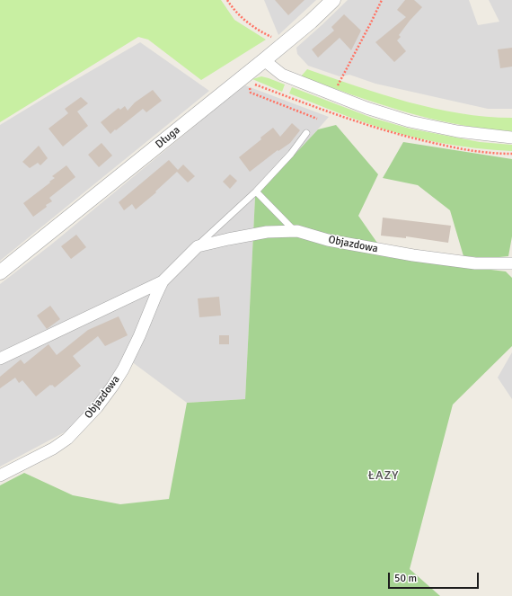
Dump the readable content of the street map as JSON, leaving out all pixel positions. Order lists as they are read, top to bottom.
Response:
{
  "streets": {
    "street": ["Długa", "Objazdowa"]
  },
  "districts": ["ŁAZY"],
  "scale_bar": "50 m"
}
